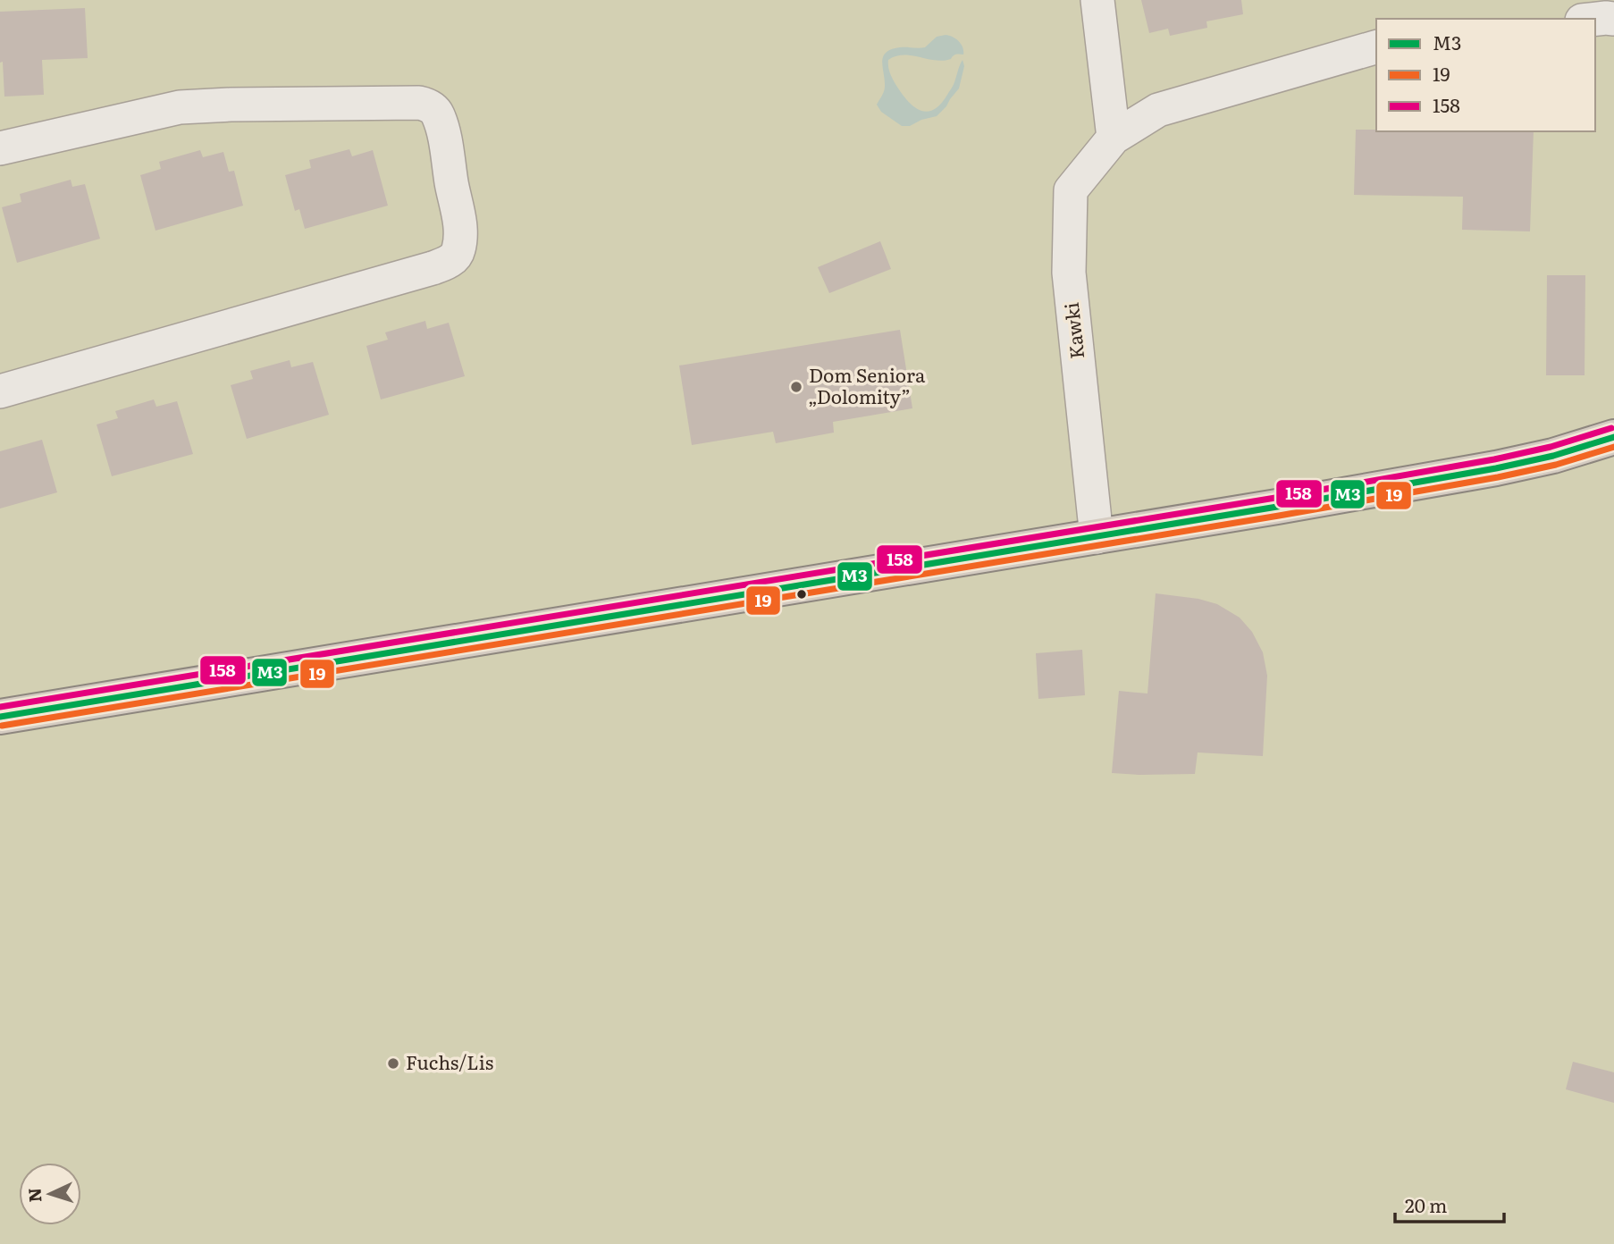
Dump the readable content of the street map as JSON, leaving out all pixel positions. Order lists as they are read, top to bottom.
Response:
{
  "streets": {
    "street": ["Kawki"]
  },
  "places": ["Dom Seniora „Dolomity”", "Fuchs/Lis"],
  "lines": ["transit line 158", "transit line M3", "transit line 19"],
  "legend": ["M3", "19", "158"],
  "scale_bar": "20 m",
  "north": "left"
}
